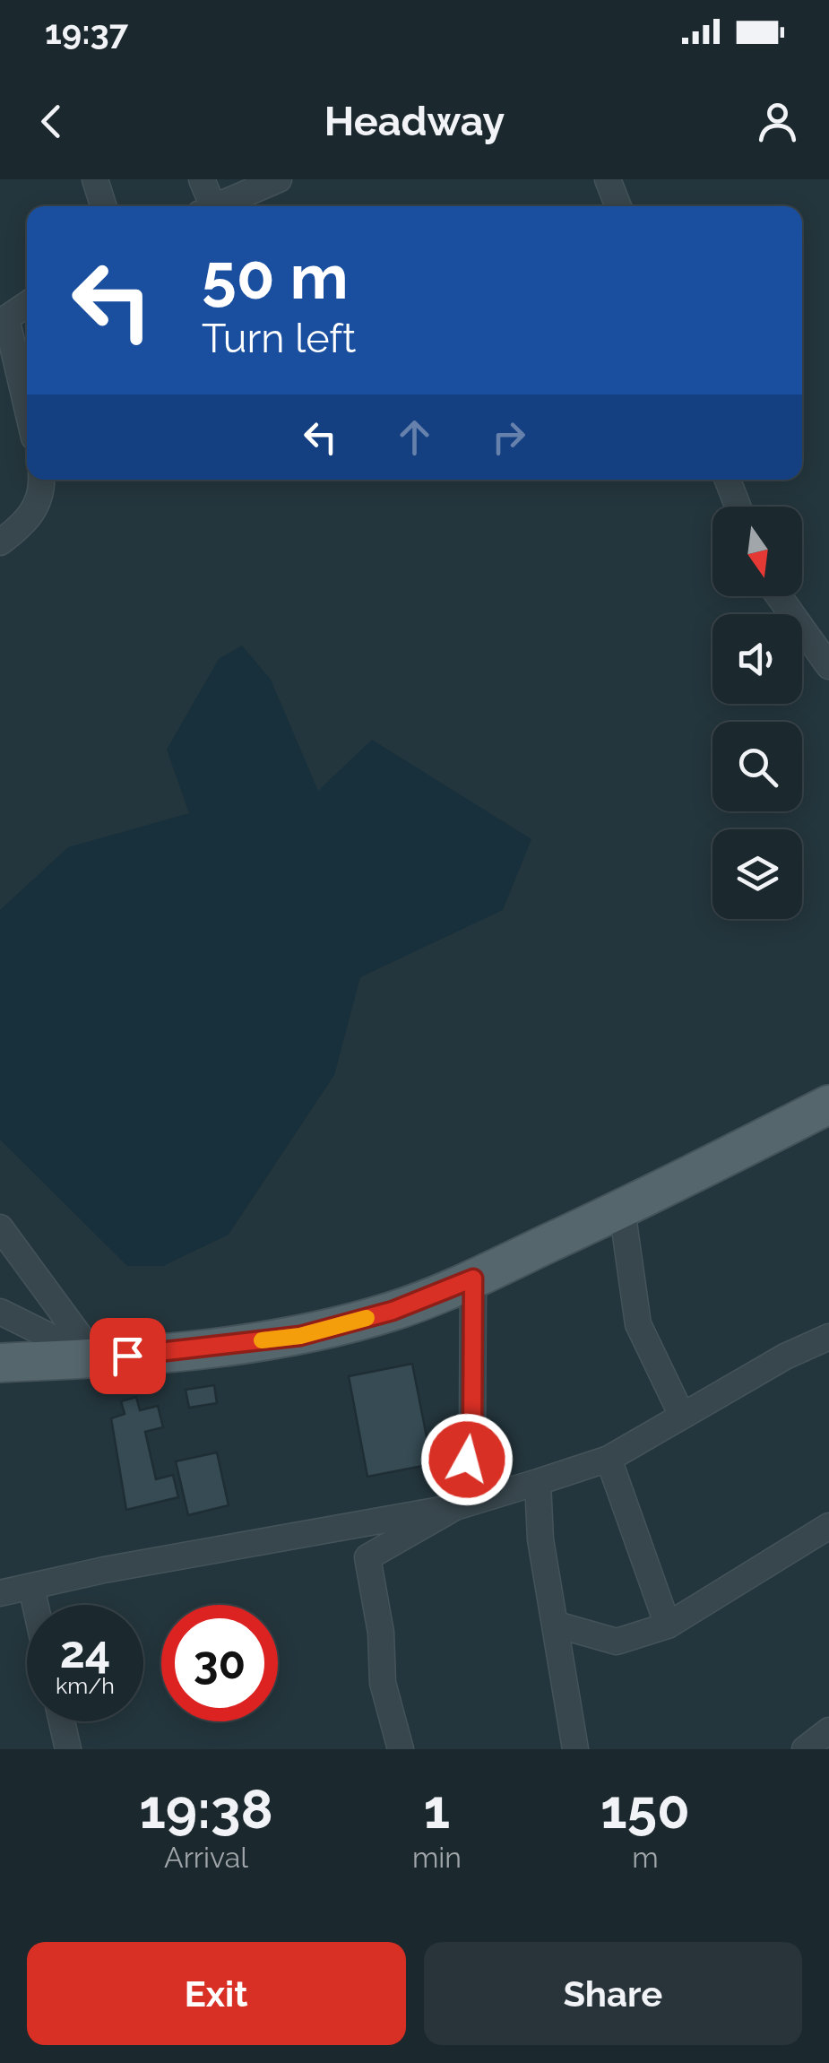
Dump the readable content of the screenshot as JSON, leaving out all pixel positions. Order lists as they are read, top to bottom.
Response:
{
  "north": "bottom",
  "page": {
    "status": "19:37",
    "header": "Headway",
    "turn": ["50 m", "Turn left"],
    "speed": "24 km/h",
    "limit": "30",
    "eta": [
      "19:38",
      "Arrival",
      "1",
      "min",
      "150",
      "m"
    ],
    "buttons": ["Exit", "Share"]
  }
}
